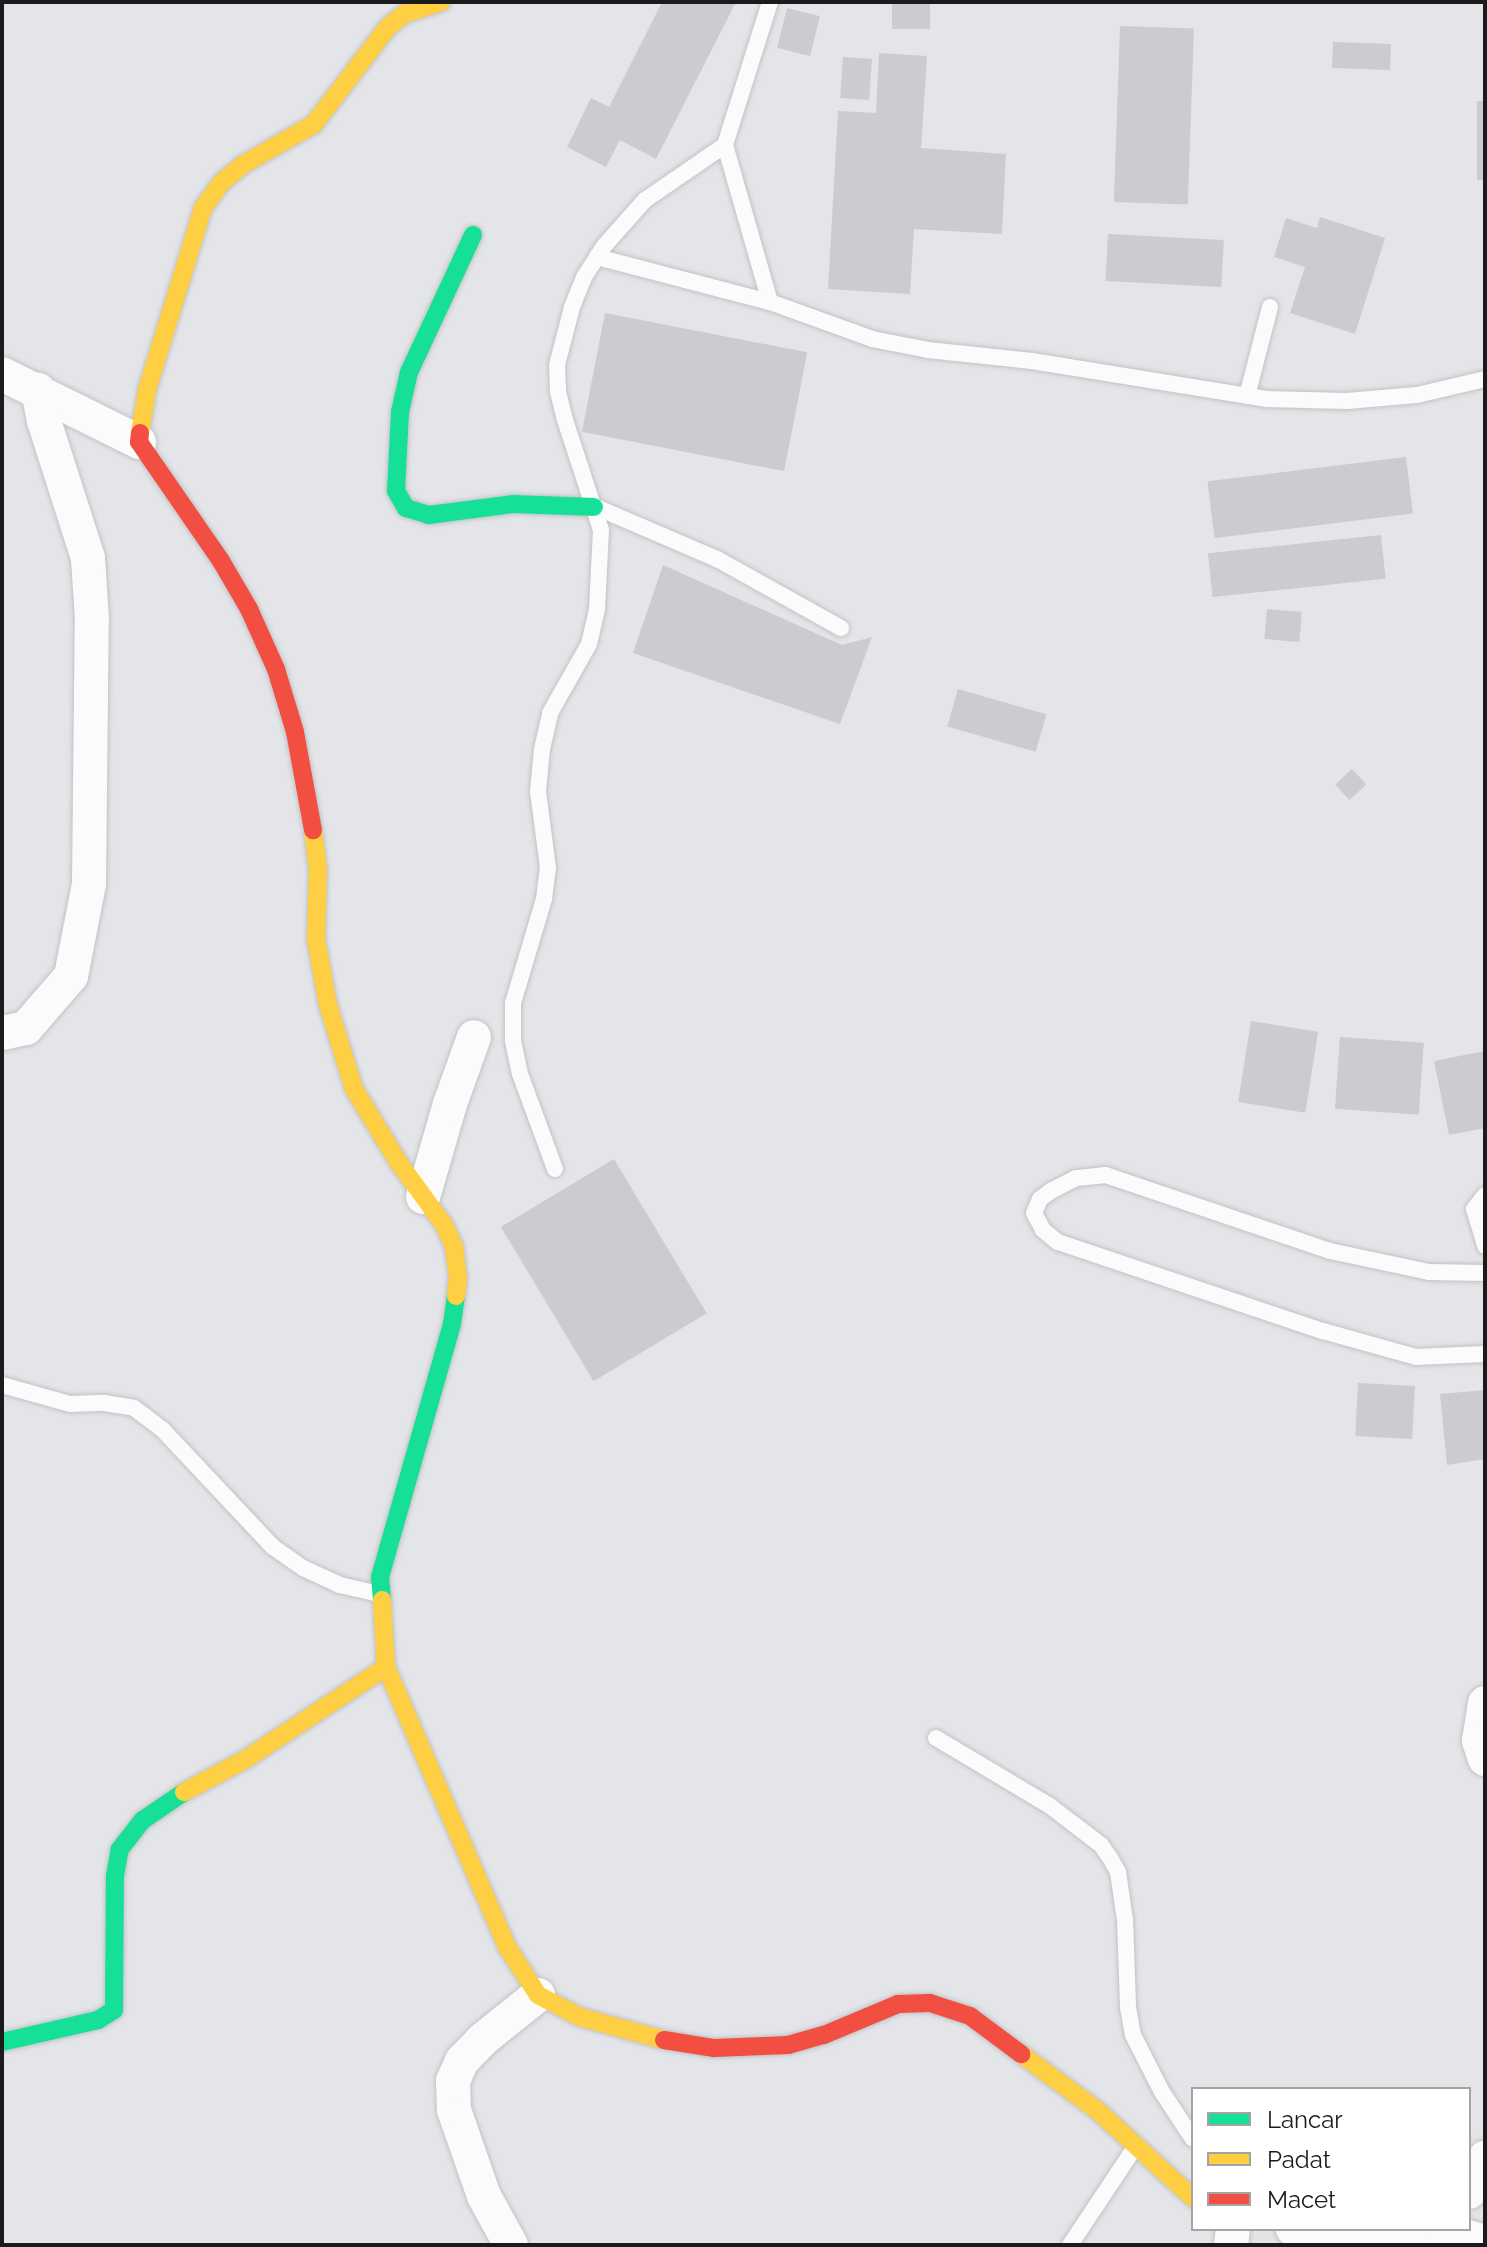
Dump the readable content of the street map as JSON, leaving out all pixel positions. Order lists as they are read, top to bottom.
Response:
{
  "legend": ["Lancar", "Padat", "Macet"]
}
